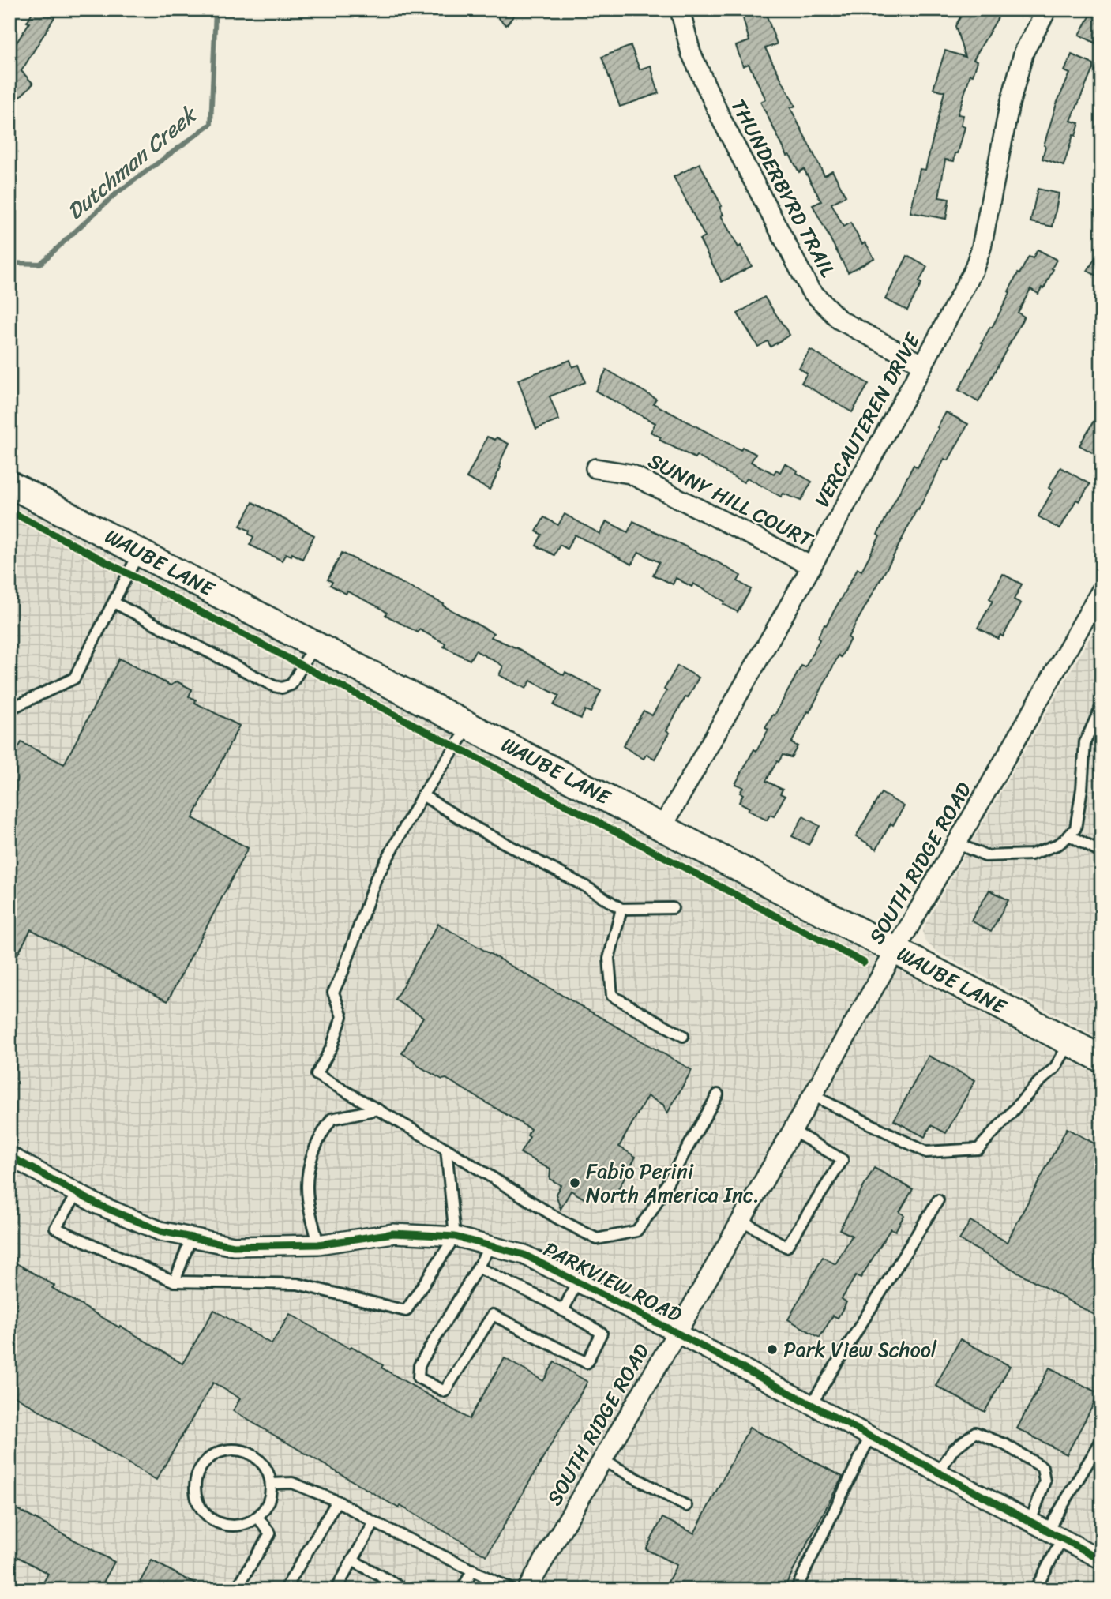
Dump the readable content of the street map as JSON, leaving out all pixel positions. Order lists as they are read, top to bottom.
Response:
{
  "streets": {
    "main road": ["WAUBE LANE"],
    "street": [
      "THUNDERBYRD TRAIL",
      "VERCAUTEREN DRIVE",
      "SUNNY HILL COURT",
      "SOUTH RIDGE ROAD",
      "PARKVIEW ROAD"
    ]
  },
  "crossings": [
    ["THUNDERBYRD TRAIL", "VERCAUTEREN DRIVE"],
    ["VERCAUTEREN DRIVE", "SUNNY HILL COURT"],
    ["VERCAUTEREN DRIVE", "WAUBE LANE"],
    ["WAUBE LANE", "SOUTH RIDGE ROAD"],
    ["SOUTH RIDGE ROAD", "PARKVIEW ROAD"]
  ],
  "water": ["Dutchman Creek"],
  "places": ["Fabio Perini North America Inc.", "Park View School"]
}
